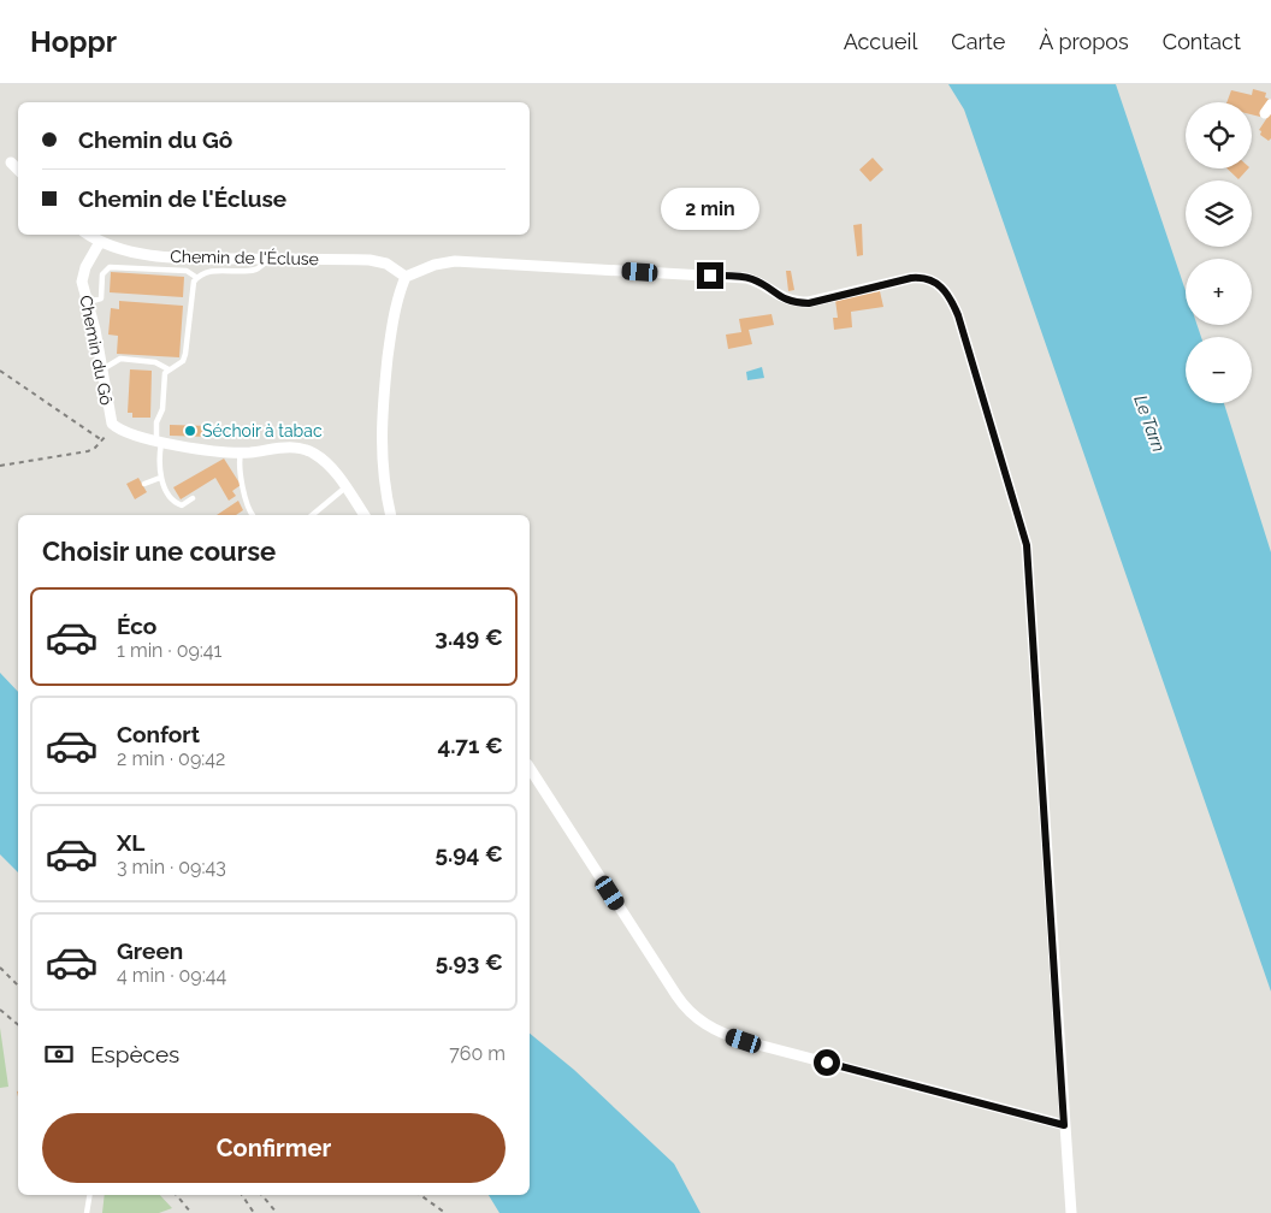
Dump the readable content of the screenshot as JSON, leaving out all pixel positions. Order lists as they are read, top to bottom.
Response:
{
  "streets": {
    "street": ["Chemin de l'Écluse", "Chemin du Gô"]
  },
  "crossings": [
    ["Chemin de l'Écluse", "Chemin du Gô"]
  ],
  "water": ["Le Tarn"],
  "places": ["Séchoir à tabac"],
  "page": {
    "header": "Hoppr",
    "nav": [
      "Accueil",
      "Carte",
      "À propos",
      "Contact"
    ],
    "map_buttons": ["+", "−"],
    "banner": ["Chemin du Gô", "Chemin de l'Écluse"],
    "bubble": "2 min",
    "heading": "Choisir une course",
    "list": [
      {
        "name": "Éco",
        "note": "1 min · 09:41",
        "value": "3.49 €"
      },
      {
        "name": "Confort",
        "note": "2 min · 09:42",
        "value": "4.71 €"
      },
      {
        "name": "XL",
        "note": "3 min · 09:43",
        "value": "5.94 €"
      },
      {
        "name": "Green",
        "note": "4 min · 09:44",
        "value": "5.93 €"
      }
    ],
    "pay": ["Espèces", "760 m"],
    "buttons": "Confirmer"
  }
}
